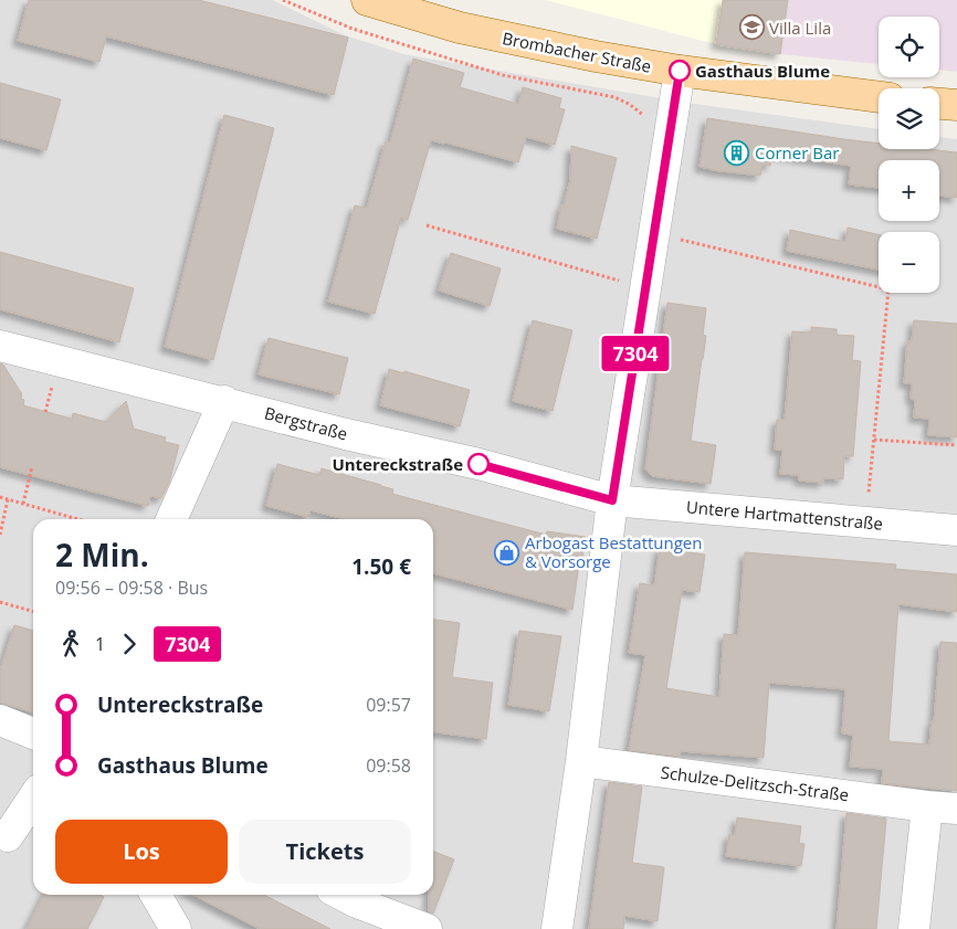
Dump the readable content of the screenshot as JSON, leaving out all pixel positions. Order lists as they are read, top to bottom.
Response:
{
  "streets": {
    "main road": ["Brombacher Straße"],
    "street": ["Bergstraße", "Untere Hartmattenstraße", "Schulze-Delitzsch-Straße"]
  },
  "crossings": [
    ["Bergstraße", "Untere Hartmattenstraße"]
  ],
  "places": {
    "school or university": ["Villa Lila"],
    "other": ["Gasthaus Blume", "Untereckstraße"],
    "building": ["Corner Bar"],
    "shop": ["Arbogast Bestattungen & Vorsorge"]
  },
  "lines": ["bus line 7304"],
  "page": {
    "on_map": "7304",
    "map_buttons": ["+", "−"],
    "heading": ["2 Min.", "09:56 – 09:58 · Bus", "1.50 €"],
    "legs": ["1", "7304"],
    "list": [
      {
        "name": "Untereckstraße",
        "value": "09:57"
      },
      {
        "name": "Gasthaus Blume",
        "value": "09:58"
      }
    ],
    "buttons": ["Los", "Tickets"]
  }
}
